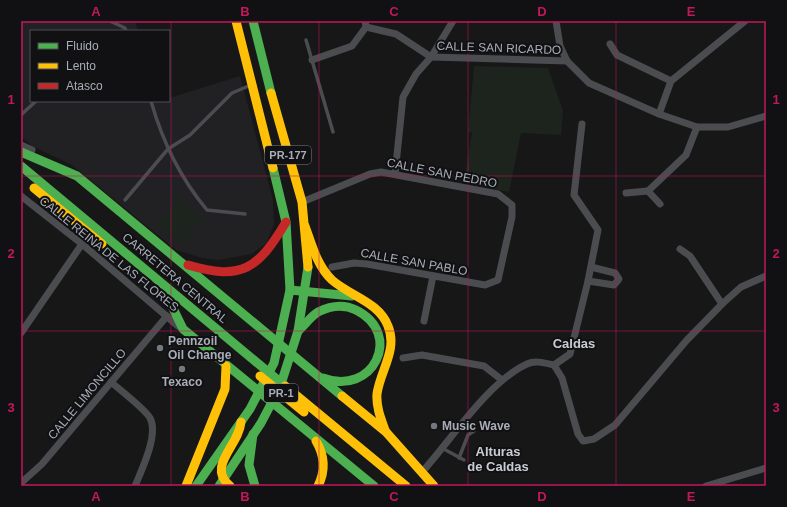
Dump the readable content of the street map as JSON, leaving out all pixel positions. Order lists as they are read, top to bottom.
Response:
{
  "streets": {
    "main road": ["PR-177", "CARRETERA CENTRAL", "PR-1"],
    "street": [
      "CALLE SAN RICARDO",
      "CALLE SAN PEDRO",
      "CALLE REINA DE LAS FLORES",
      "CALLE SAN PABLO",
      "CALLE LIMONCILLO"
    ]
  },
  "crossings": [
    ["PR-177", "CALLE SAN PEDRO"],
    ["CALLE SAN PEDRO", "CALLE SAN PABLO"],
    ["CALLE REINA DE LAS FLORES", "CALLE LIMONCILLO"]
  ],
  "districts": ["Caldas", "Alturas de Caldas"],
  "places": ["Pennzoil Oil Change", "Texaco", "Music Wave"],
  "legend": ["Fluido", "Lento", "Atasco"],
  "grid": {
    "columns": [
      "A",
      "B",
      "C",
      "D",
      "E"
    ],
    "rows": ["1", "2", "3"]
  }
}
